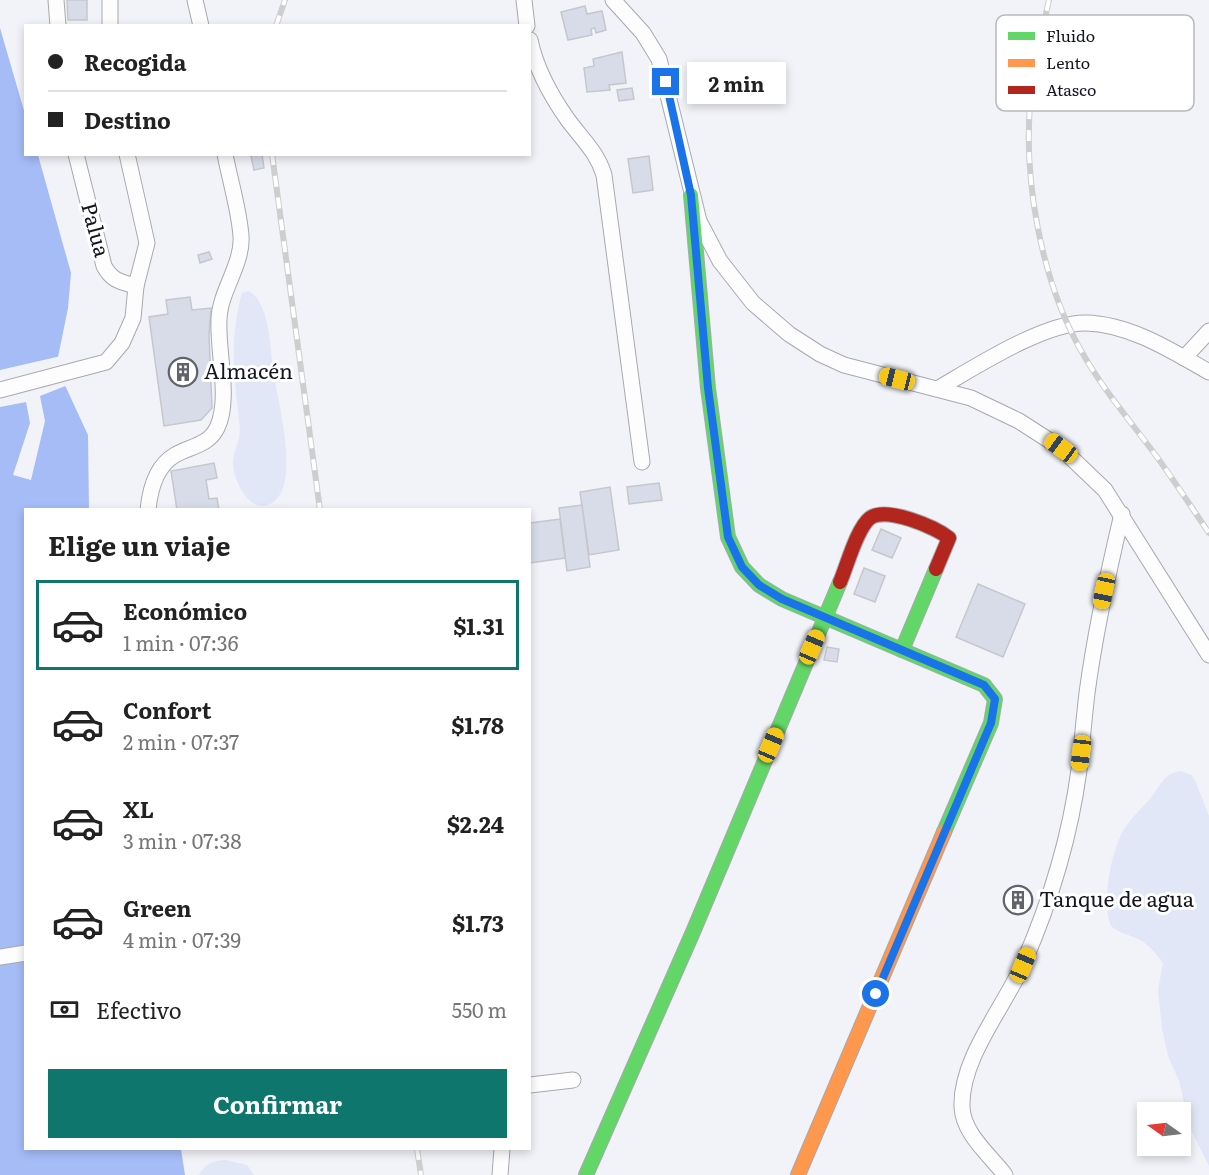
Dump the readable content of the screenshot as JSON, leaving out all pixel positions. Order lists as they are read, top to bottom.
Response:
{
  "streets": {
    "street": ["Palua"]
  },
  "places": {
    "building": ["Almacén", "Tanque de agua"]
  },
  "legend": ["Fluido", "Lento", "Atasco"],
  "north": "left",
  "page": {
    "banner": ["Recogida", "Destino"],
    "bubble": "2 min",
    "heading": "Elige un viaje",
    "list": [
      {
        "name": "Económico",
        "note": "1 min · 07:36",
        "value": "$1.31"
      },
      {
        "name": "Confort",
        "note": "2 min · 07:37",
        "value": "$1.78"
      },
      {
        "name": "XL",
        "note": "3 min · 07:38",
        "value": "$2.24"
      },
      {
        "name": "Green",
        "note": "4 min · 07:39",
        "value": "$1.73"
      }
    ],
    "pay": ["Efectivo", "550 m"],
    "buttons": "Confirmar"
  }
}
